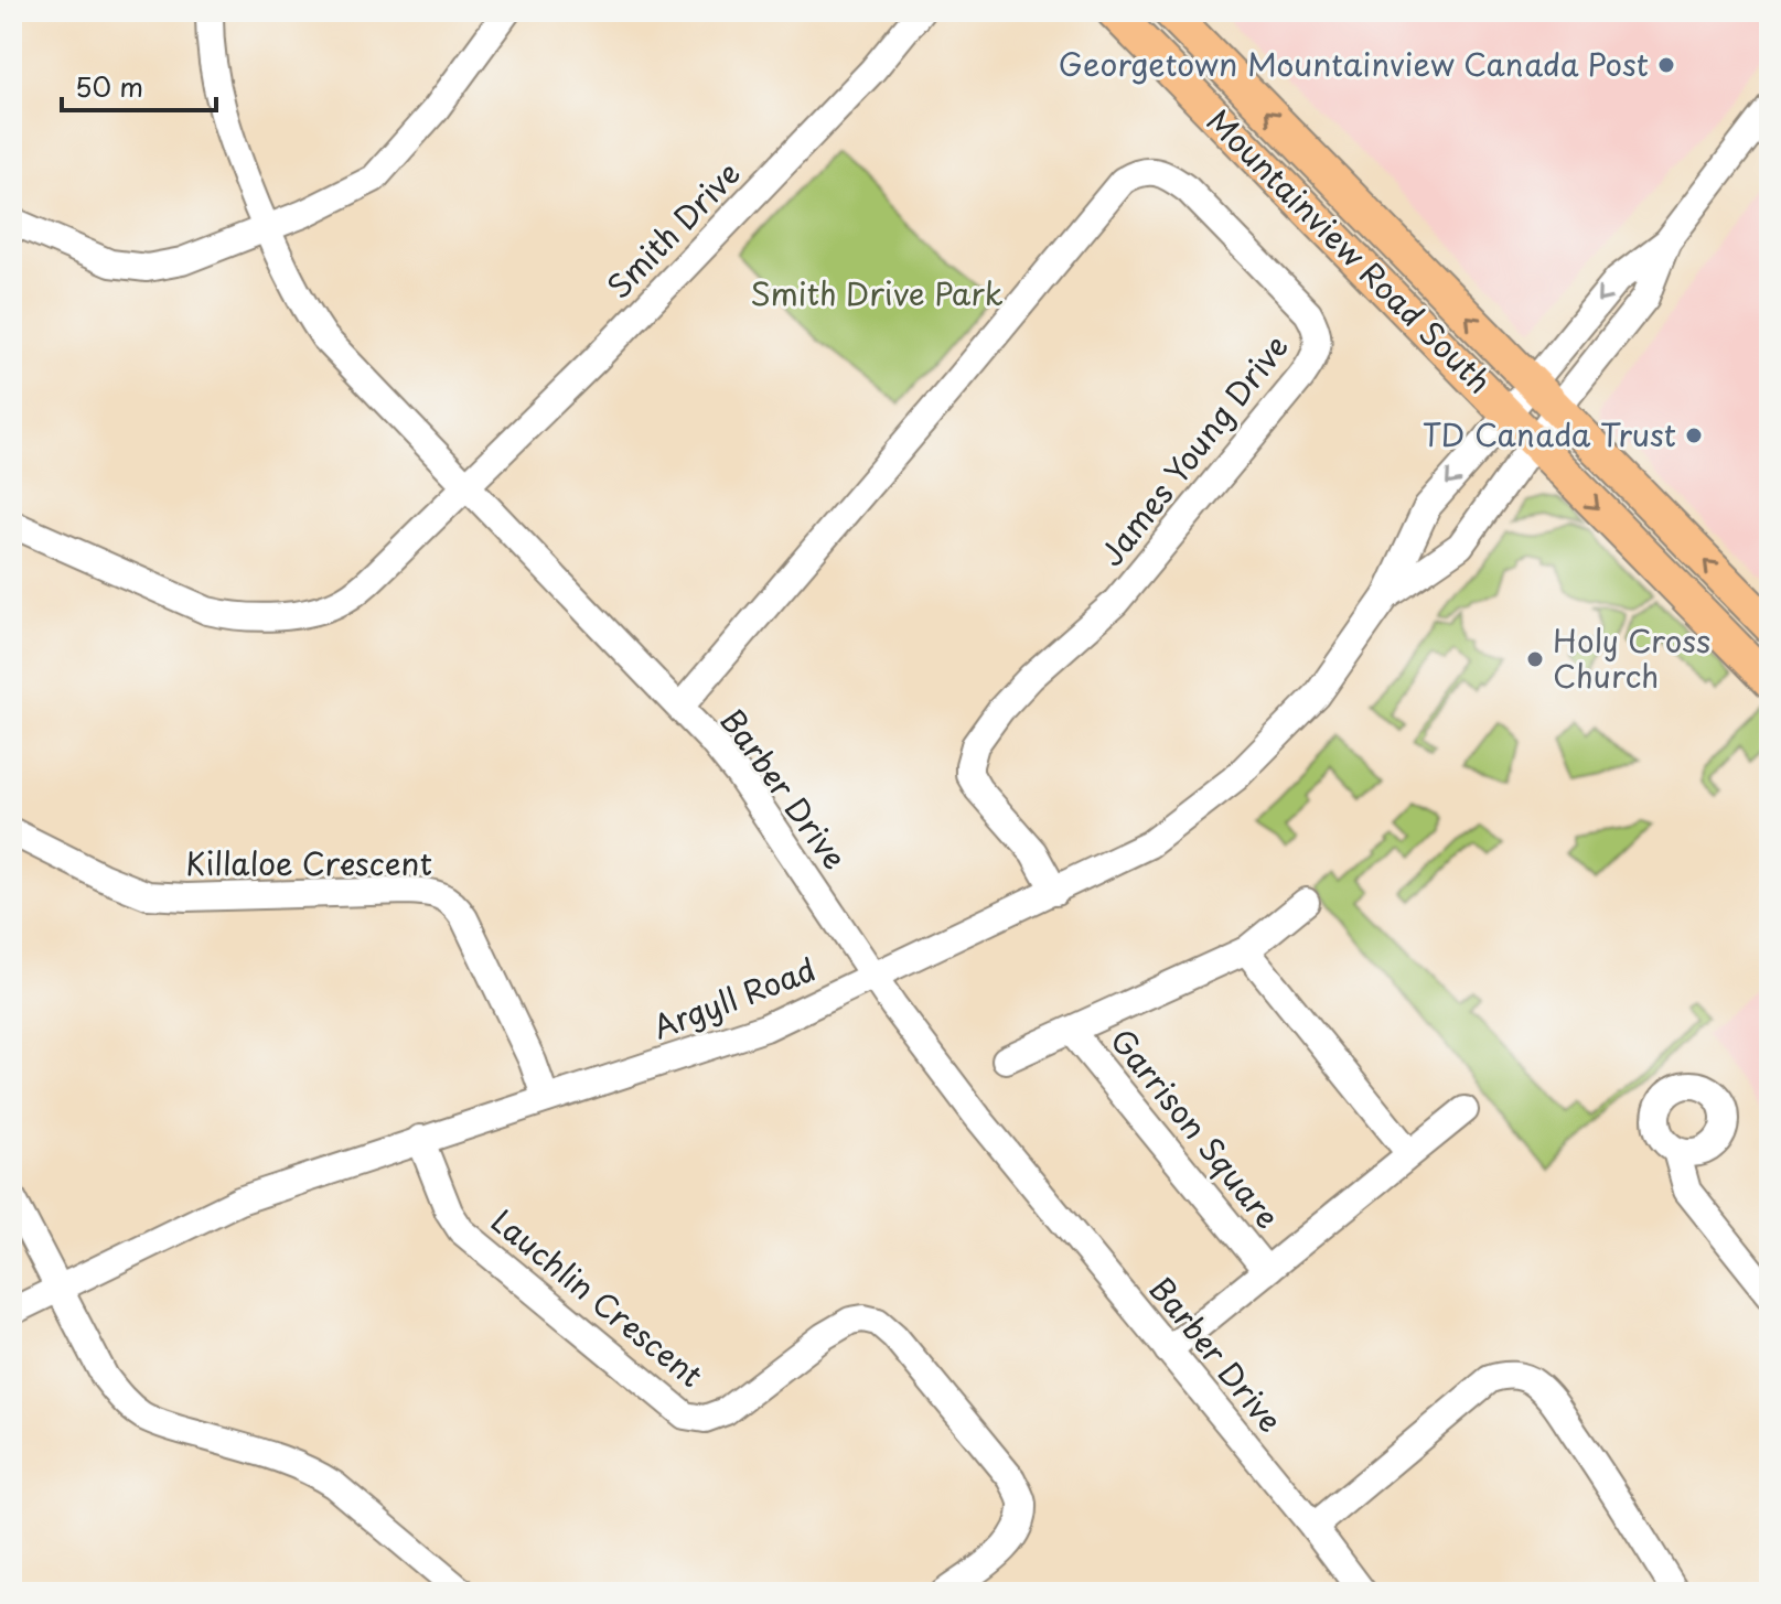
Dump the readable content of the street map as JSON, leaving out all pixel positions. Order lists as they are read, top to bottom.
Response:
{
  "streets": {
    "main road": ["Mountainview Road South"],
    "street": [
      "Smith Drive",
      "James Young Drive",
      "Barber Drive",
      "Killaloe Crescent",
      "Argyll Road",
      "Garrison Square",
      "Lauchlin Crescent"
    ]
  },
  "crossings": [
    ["Smith Drive", "Barber Drive"],
    ["Mountainview Road South", "Argyll Road"],
    ["James Young Drive", "Barber Drive"],
    ["James Young Drive", "Argyll Road"],
    ["Barber Drive", "Argyll Road"],
    ["Barber Drive", "Garrison Square"],
    ["Killaloe Crescent", "Argyll Road"],
    ["Argyll Road", "Lauchlin Crescent"]
  ],
  "parks": ["Smith Drive Park"],
  "places": ["Georgetown Mountainview Canada Post", "TD Canada Trust", "Holy Cross Church"],
  "scale_bar": "50 m"
}
